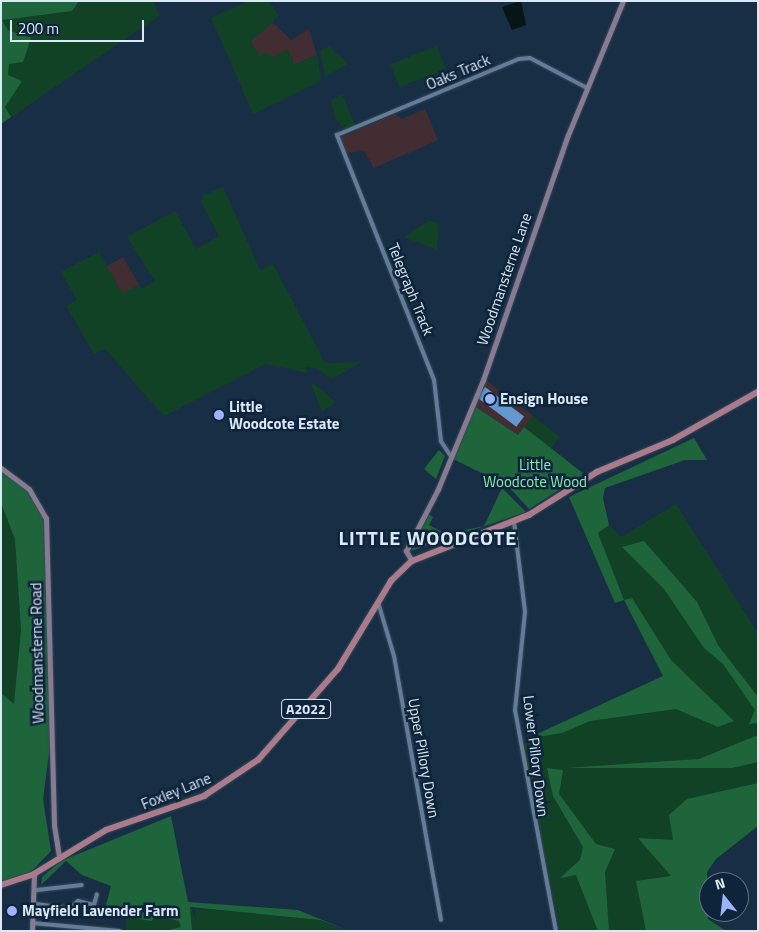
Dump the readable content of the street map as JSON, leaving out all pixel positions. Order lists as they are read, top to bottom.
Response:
{
  "streets": {
    "main road": ["A2022", "Foxley Lane"],
    "street": [
      "Oaks Track",
      "Woodmansterne Lane",
      "Telegraph Track",
      "Woodmansterne Road",
      "Lower Pillory Down",
      "Upper Pillory Down"
    ]
  },
  "crossings": [
    ["Oaks Track", "Woodmansterne Lane"],
    ["Oaks Track", "Telegraph Track"],
    ["Woodmansterne Lane", "Telegraph Track"],
    ["Woodmansterne Lane", "A2022"],
    ["Woodmansterne Lane", "Foxley Lane"],
    ["Woodmansterne Road", "Foxley Lane"],
    ["A2022", "Lower Pillory Down"],
    ["A2022", "Foxley Lane"],
    ["Upper Pillory Down", "Foxley Lane"]
  ],
  "districts": ["LITTLE WOODCOTE"],
  "parks": ["Little Woodcote Wood"],
  "places": ["Ensign House", "Little Woodcote Estate", "Mayfield Lavender Farm"],
  "scale_bar": "200 m",
  "north": "top"
}
